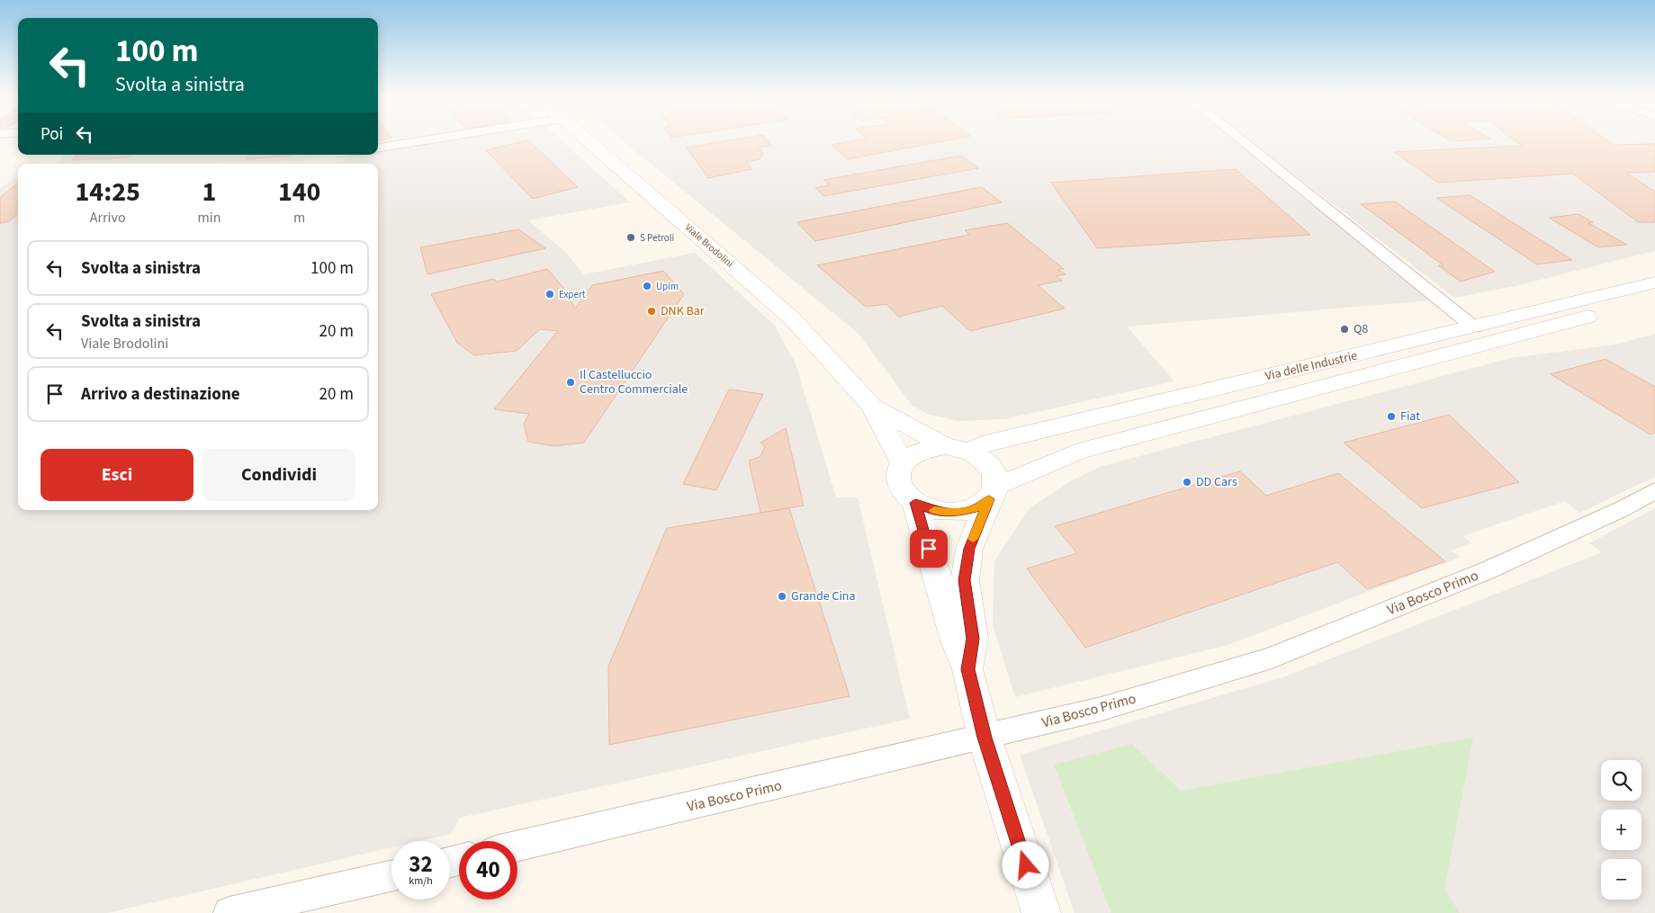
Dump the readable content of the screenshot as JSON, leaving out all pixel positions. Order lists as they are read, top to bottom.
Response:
{
  "streets": {
    "street": ["Viale Brodolini", "Via delle Industrie", "Via Bosco Primo"]
  },
  "crossings": [
    ["Viale Brodolini", "Via delle Industrie"]
  ],
  "places": [
    "S Petroli",
    "Upim",
    "Expert",
    "DNK Bar",
    "Q8",
    "Il Castelluccio Centro Commerciale",
    "Fiat",
    "DD Cars",
    "Grande Cina"
  ],
  "page": {
    "turn": ["100 m", "Svolta a sinistra"],
    "then": "Poi",
    "eta": [
      "14:25",
      "Arrivo",
      "1",
      "min",
      "140",
      "m"
    ],
    "list": [
      {
        "name": "Svolta a sinistra",
        "value": "100 m"
      },
      {
        "name": "Svolta a sinistra",
        "note": "Viale Brodolini",
        "value": "20 m"
      },
      {
        "name": "Arrivo a destinazione",
        "value": "20 m"
      }
    ],
    "buttons": ["Esci", "Condividi"],
    "map_buttons": ["+", "−"],
    "speed": "32 km/h",
    "limit": "40"
  }
}
